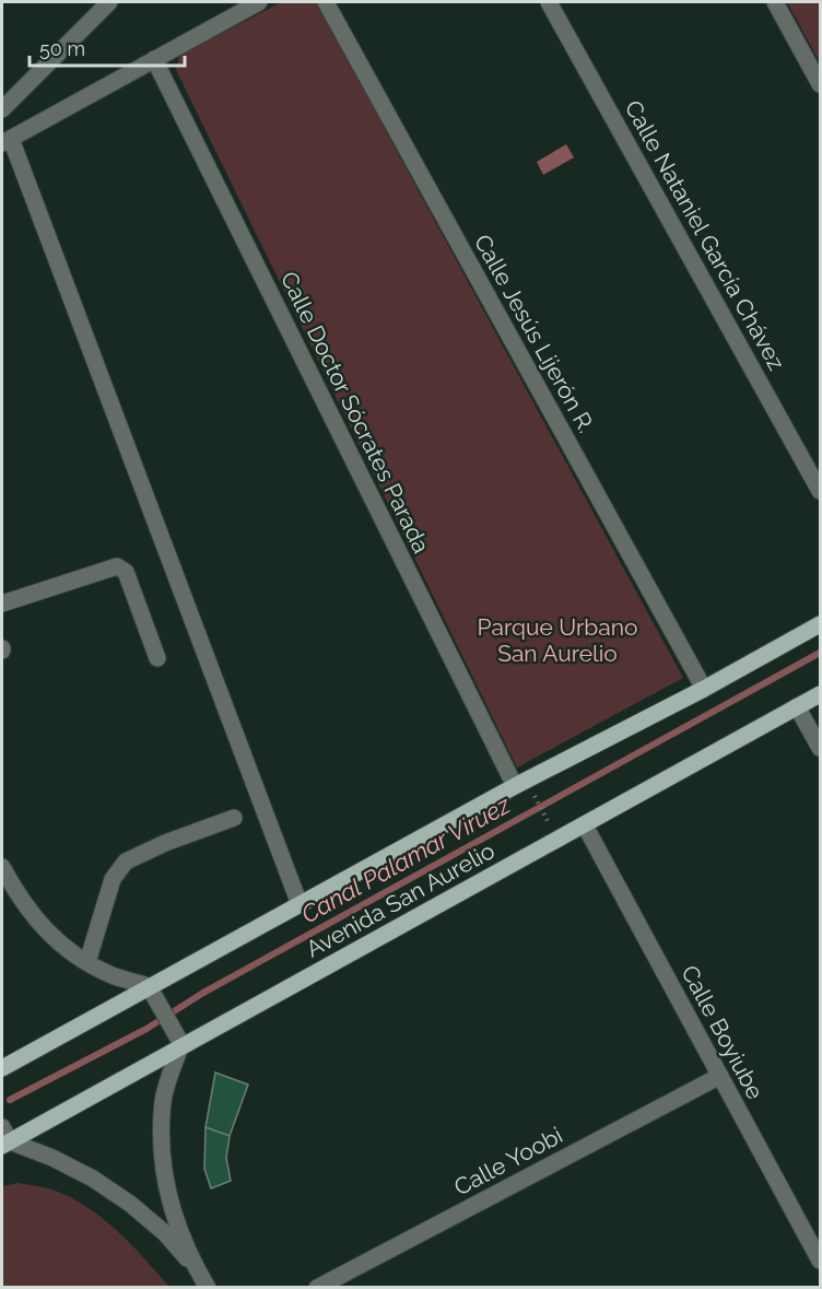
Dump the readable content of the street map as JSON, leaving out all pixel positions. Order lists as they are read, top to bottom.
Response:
{
  "streets": {
    "main road": ["Avenida San Aurelio"],
    "street": [
      "Calle Nataniel García Chávez",
      "Calle Jesús Lijerón R.",
      "Calle Doctor Sócrates Parada",
      "Calle Boyiube",
      "Calle Yoobi"
    ]
  },
  "crossings": [
    ["Calle Jesús Lijerón R.", "Avenida San Aurelio"],
    ["Calle Doctor Sócrates Parada", "Avenida San Aurelio"],
    ["Avenida San Aurelio", "Calle Boyiube"],
    ["Calle Boyiube", "Calle Yoobi"]
  ],
  "water": ["Canal Palamar Viruez"],
  "parks": ["Parque Urbano San Aurelio"],
  "scale_bar": "50 m"
}
